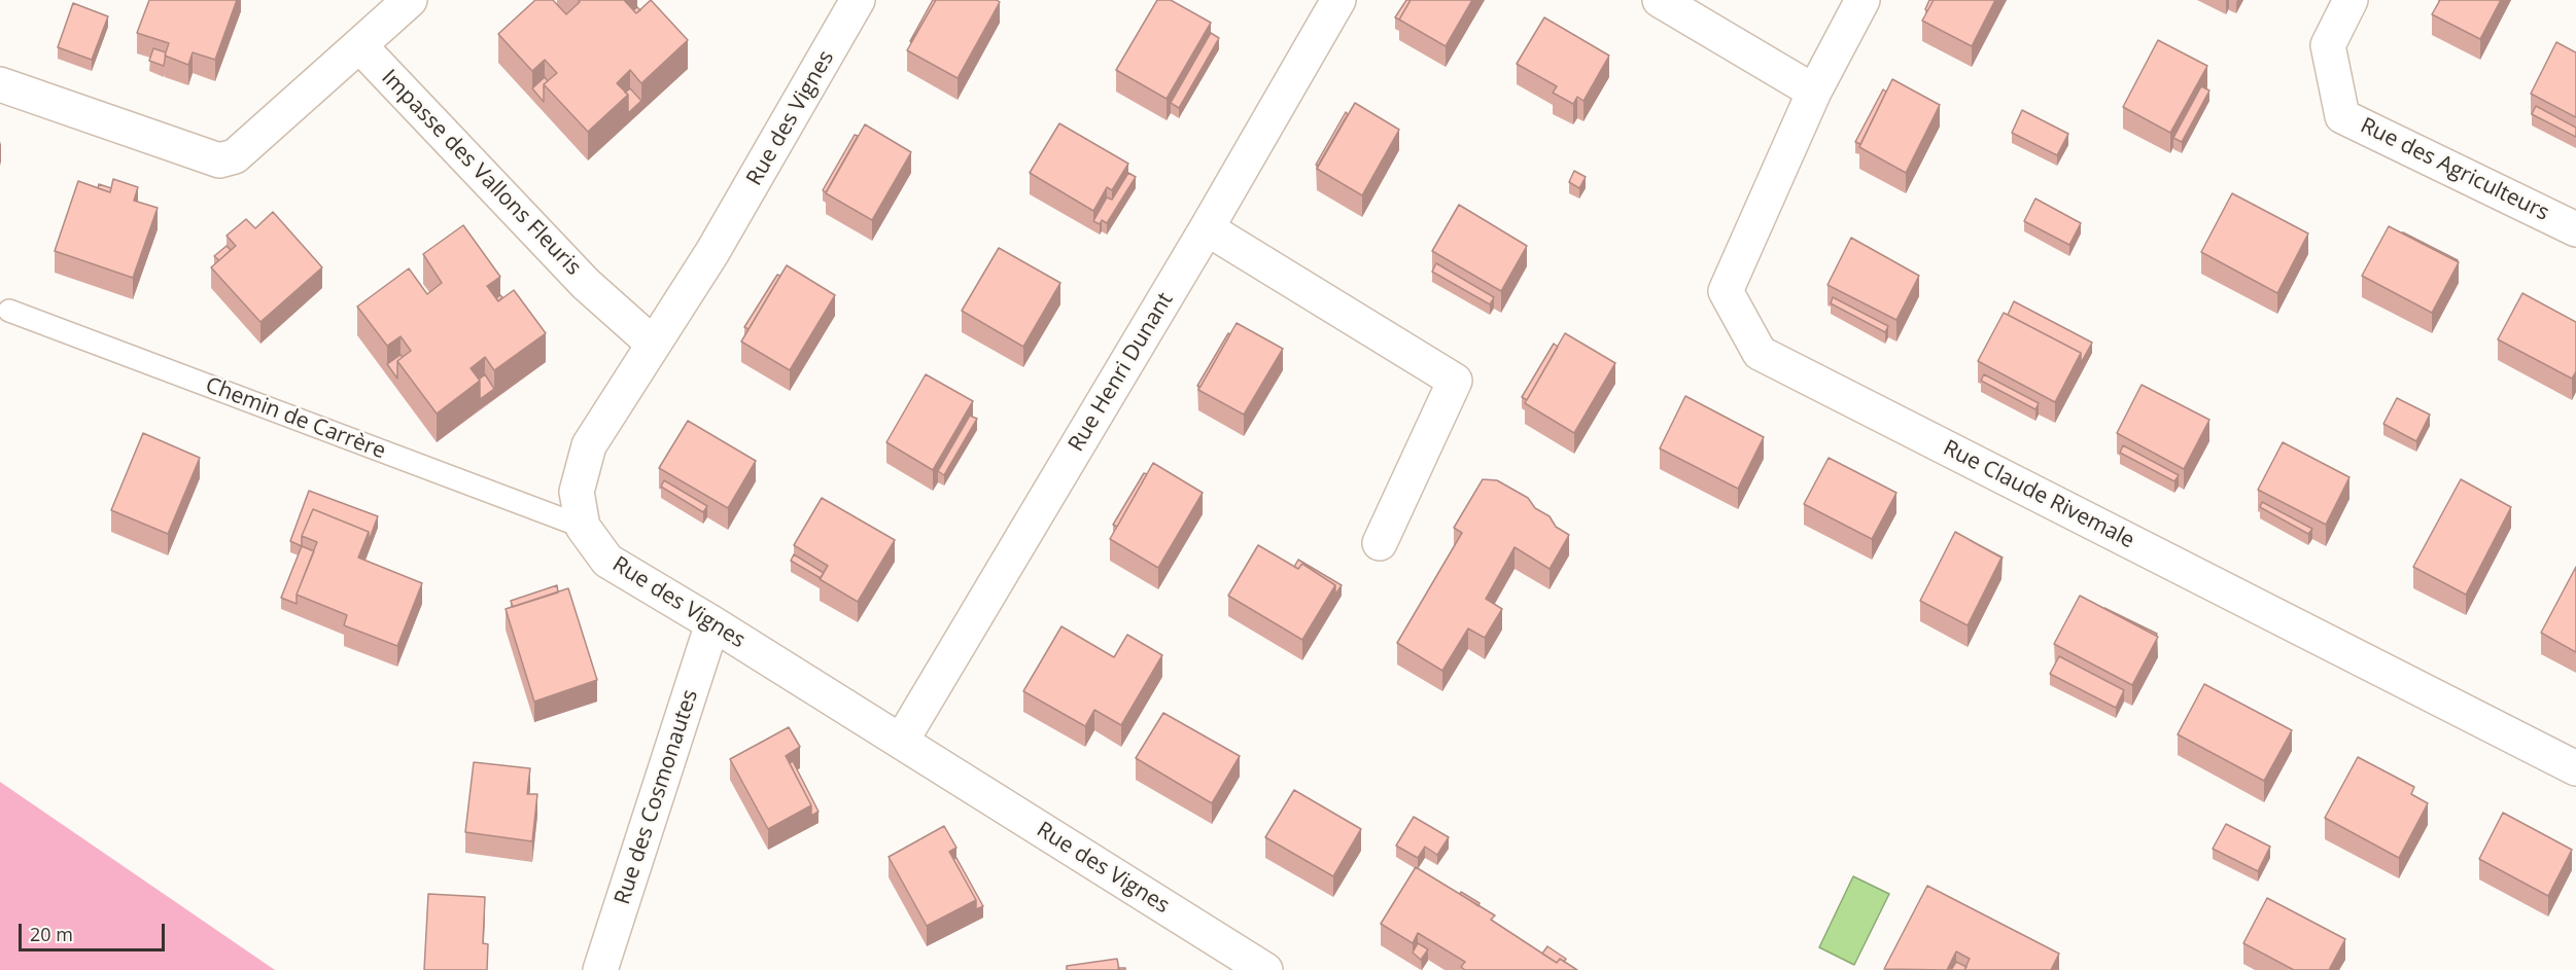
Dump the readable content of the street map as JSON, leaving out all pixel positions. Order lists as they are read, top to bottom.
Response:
{
  "streets": {
    "street": [
      "Rue des Vignes",
      "Rue des Agriculteurs",
      "Impasse des Vallons Fleuris",
      "Rue Henri Dunant",
      "Rue Claude Rivemale",
      "Rue des Cosmonautes"
    ],
    "lane": ["Chemin de Carrère"]
  },
  "crossings": [
    ["Rue des Vignes", "Impasse des Vallons Fleuris"],
    ["Rue des Vignes", "Rue Henri Dunant"],
    ["Rue des Vignes", "Chemin de Carrère"],
    ["Rue des Vignes", "Rue des Cosmonautes"]
  ],
  "scale_bar": "20 m"
}
